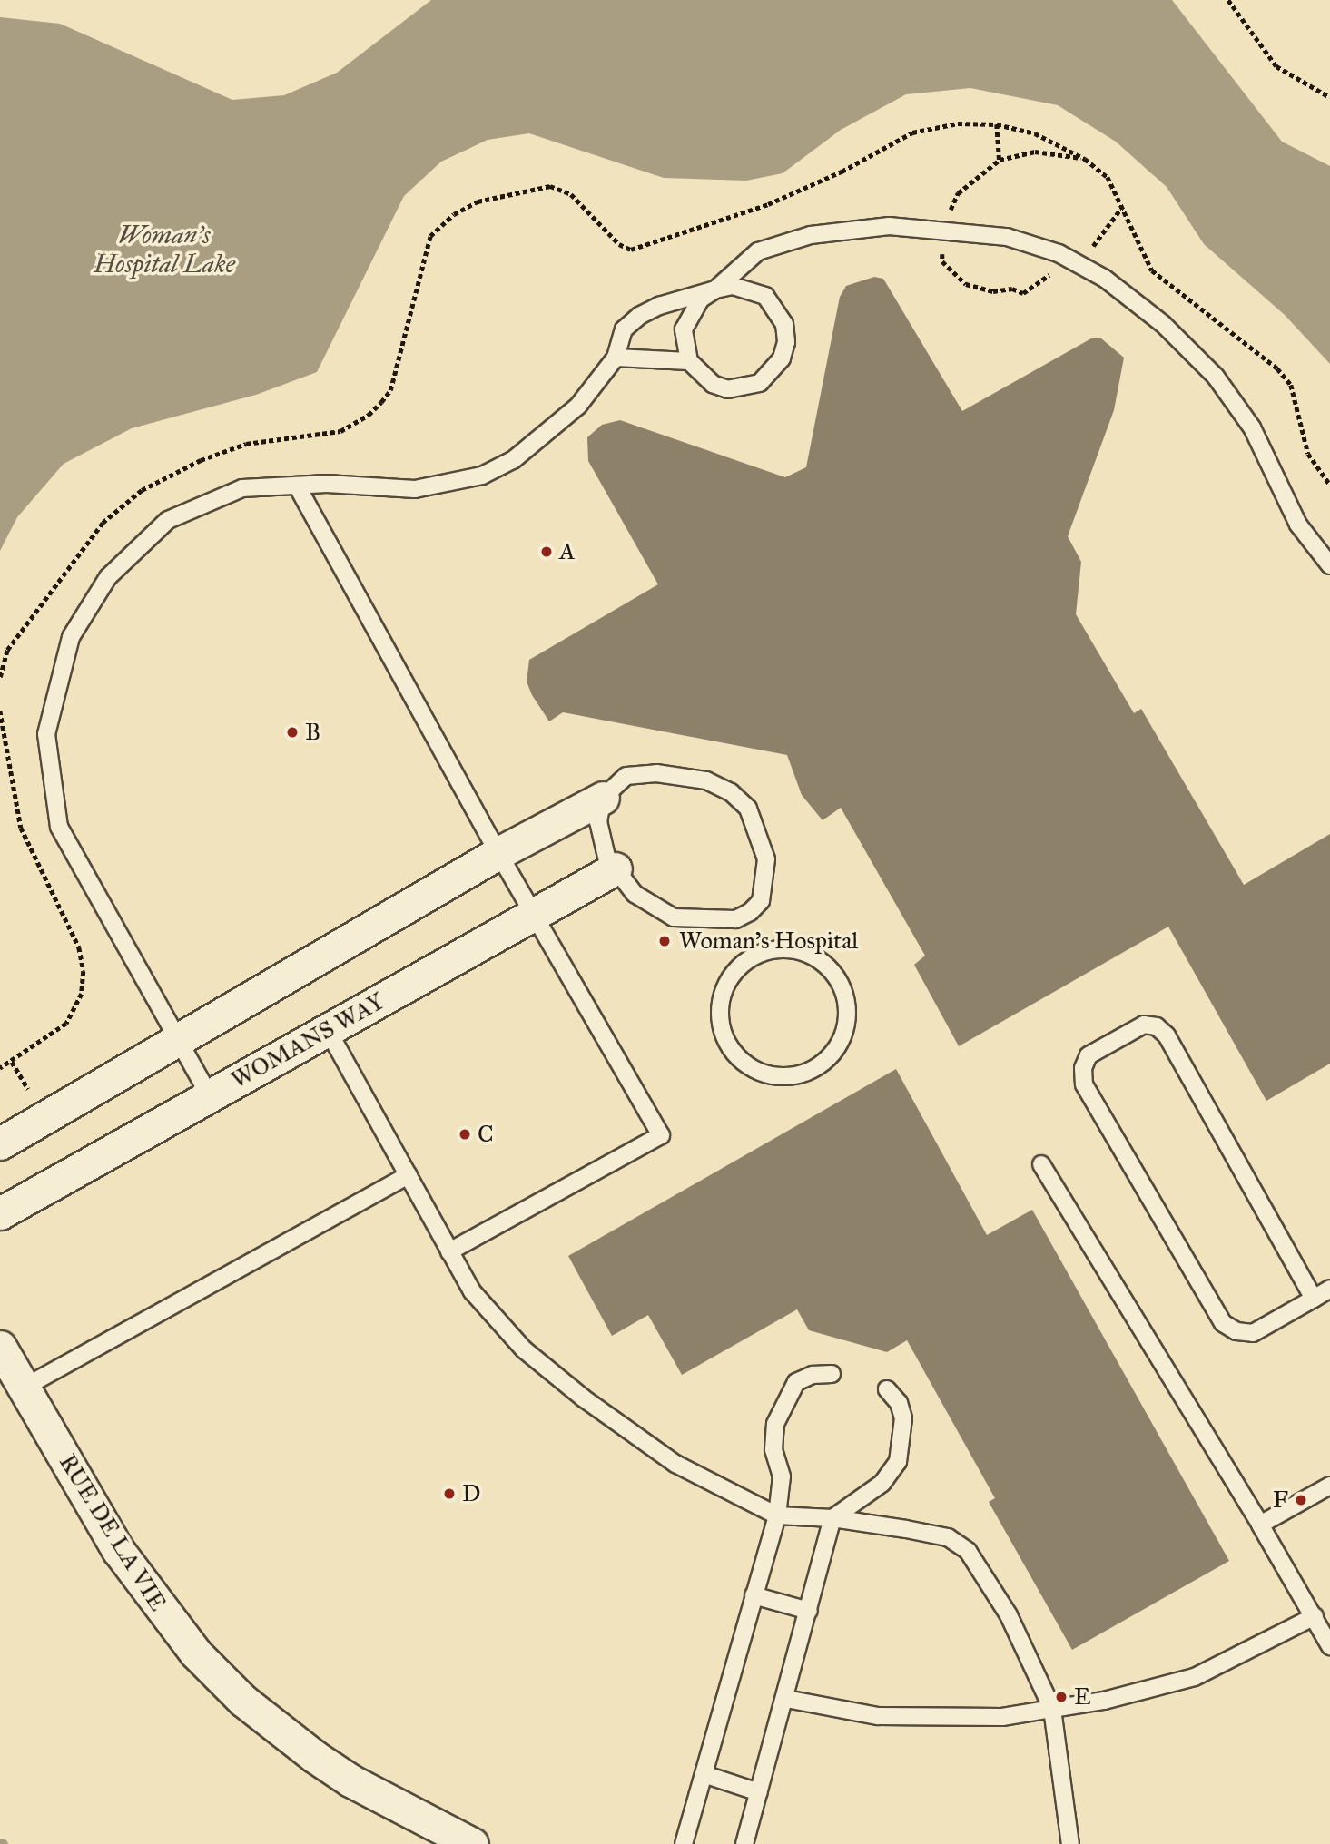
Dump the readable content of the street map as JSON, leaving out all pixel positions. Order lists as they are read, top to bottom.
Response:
{
  "streets": {
    "street": ["WOMANS WAY", "RUE DE LA VIE"]
  },
  "water": ["Woman's Hospital Lake"],
  "places": [
    "A",
    "B",
    "Woman's Hospital",
    "C",
    "D",
    "F",
    "E"
  ]
}
